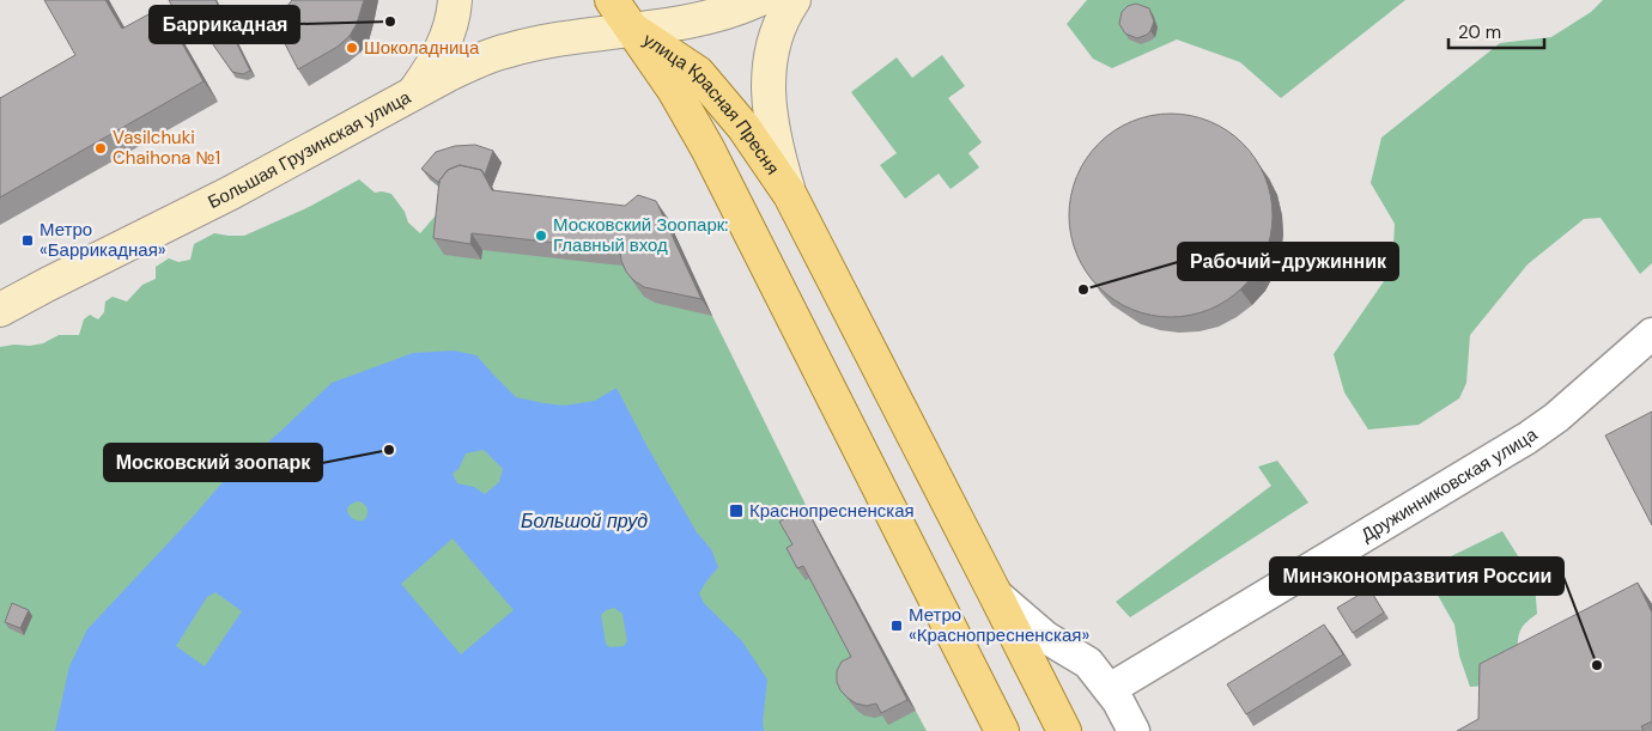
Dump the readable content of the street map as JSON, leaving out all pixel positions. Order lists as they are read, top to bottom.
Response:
{
  "streets": {
    "main road": ["улица Красная Пресня", "Большая Грузинская улица"],
    "street": ["Дружинниковская улица"]
  },
  "crossings": [
    ["улица Красная Пресня", "Большая Грузинская улица"]
  ],
  "water": ["Большой пруд"],
  "places": {
    "other": [
      "Баррикадная",
      "Шоколадница",
      "Vasilchuki Chaihona №1",
      "Московский Зоопарк: Главный вход",
      "Рабочий-дружинник",
      "Московский зоопарк",
      "Минэкономразвития России"
    ],
    "transit": ["Метро «Баррикадная»", "Краснопресненская", "Метро «Краснопресненская»"]
  },
  "scale_bar": "20 m"
}
